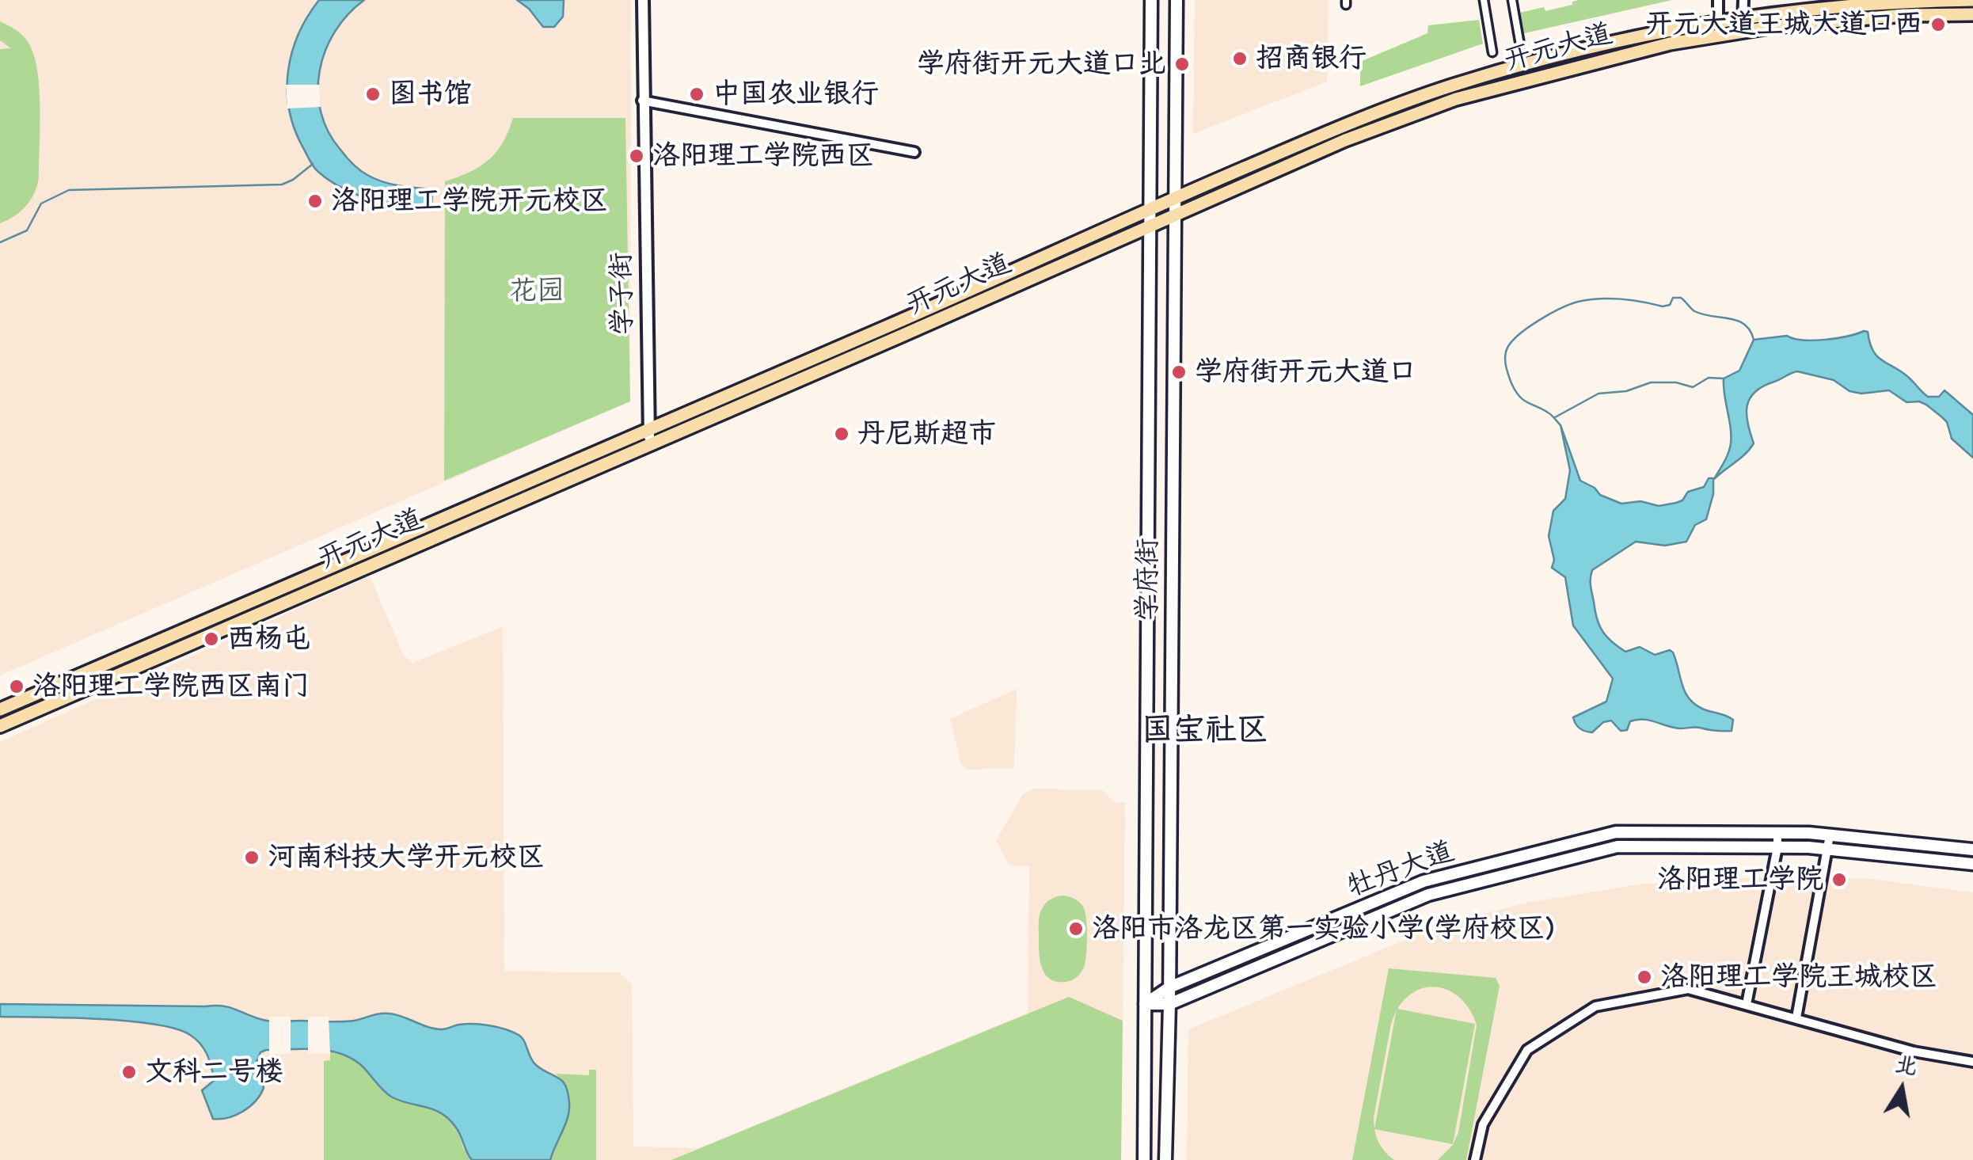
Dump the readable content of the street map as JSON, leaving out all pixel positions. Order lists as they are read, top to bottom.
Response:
{
  "streets": {
    "main road": ["开元大道", "学府街", "牡丹大道"],
    "street": ["学子街"]
  },
  "crossings": [
    ["开元大道", "学子街"],
    ["开元大道", "学府街"],
    ["学府街", "牡丹大道"]
  ],
  "districts": ["国宝社区"],
  "parks": ["花园"],
  "places": [
    "开元大道王城大道口西",
    "招商银行",
    "学府街开元大道口北",
    "图书馆",
    "中国农业银行",
    "洛阳理工学院西区",
    "洛阳理工学院开元校区",
    "学府街开元大道口",
    "丹尼斯超市",
    "西杨屯",
    "洛阳理工学院西区南门",
    "河南科技大学开元校区",
    "洛阳理工学院",
    "洛阳市洛龙区第一实验小学(学府校区)",
    "洛阳理工学院王城校区",
    "文科二号楼"
  ],
  "north": "top"
}
